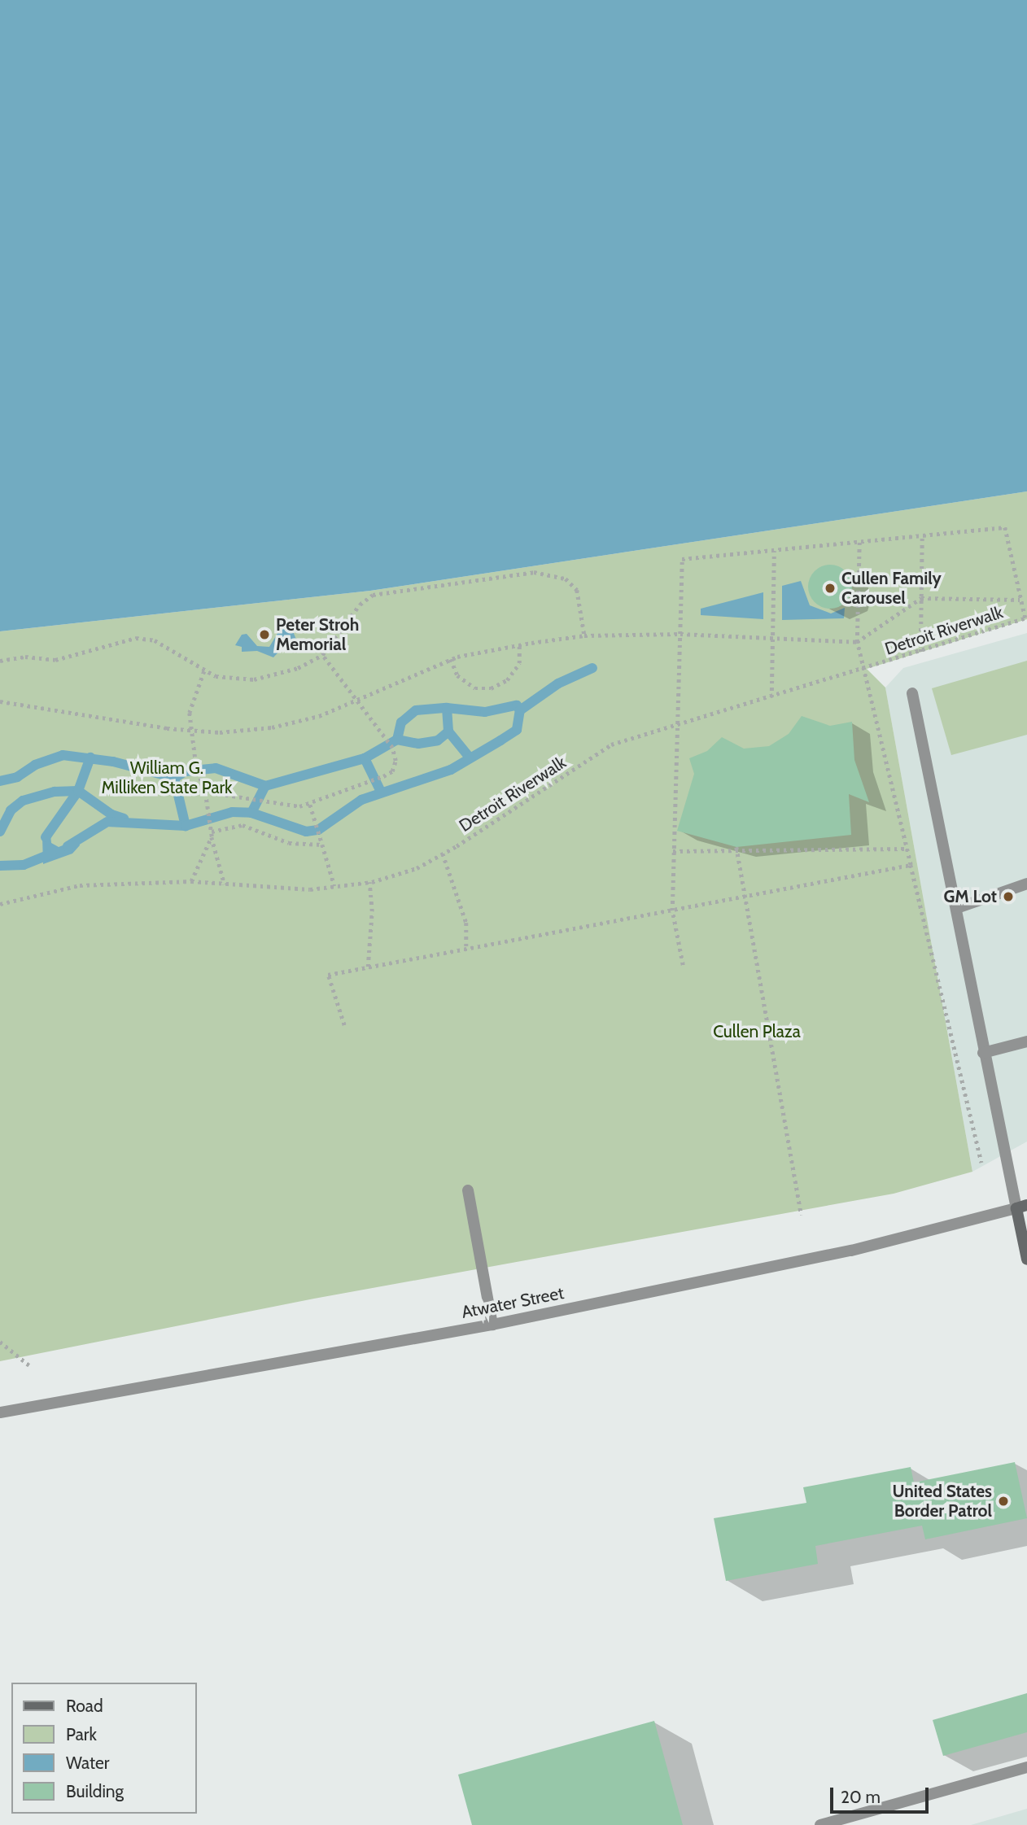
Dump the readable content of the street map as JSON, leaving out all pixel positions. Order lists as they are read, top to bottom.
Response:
{
  "streets": {
    "street": ["Atwater Street"],
    "path": ["Detroit Riverwalk"]
  },
  "parks": ["William G. Milliken State Park", "Cullen Plaza"],
  "places": [
    "Cullen Family Carousel",
    "Peter Stroh Memorial",
    "GM Lot",
    "United States Border Patrol"
  ],
  "legend": [
    "Road",
    "Park",
    "Water",
    "Building"
  ],
  "scale_bar": "20 m"
}
